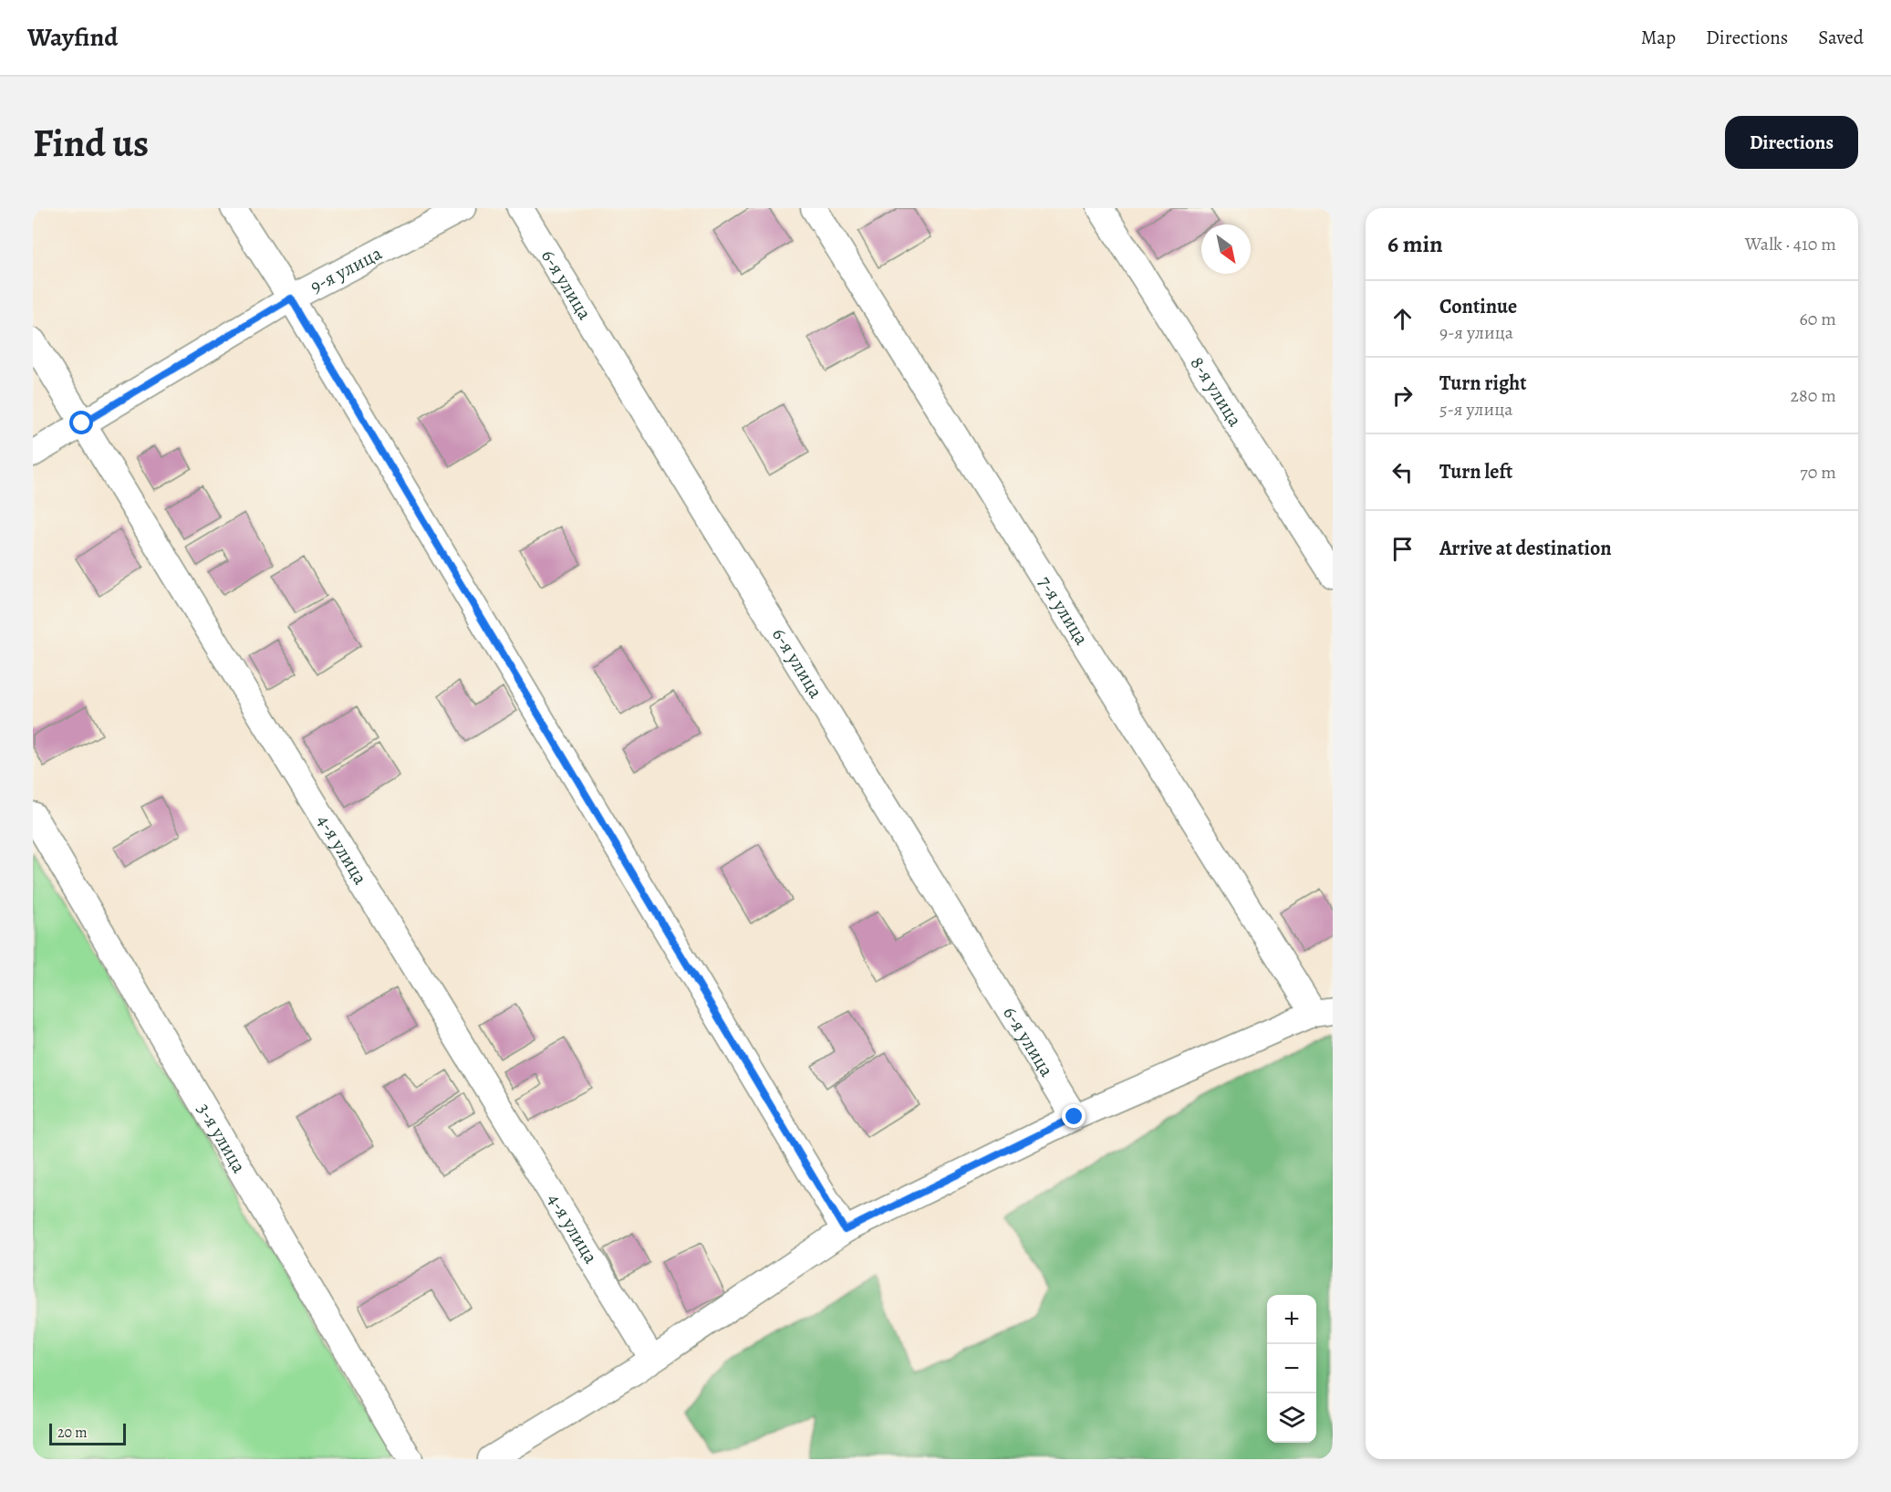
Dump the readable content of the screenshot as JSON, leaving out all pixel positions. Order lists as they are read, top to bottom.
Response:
{
  "streets": {
    "street": [
      "9-я улица",
      "6-я улица",
      "8-я улица",
      "7-я улица",
      "4-я улица",
      "3-я улица"
    ]
  },
  "crossings": [
    ["9-я улица", "4-я улица"]
  ],
  "scale_bar": "20 m",
  "north": "bottom right",
  "page": {
    "header": "Wayfind",
    "nav": ["Map", "Directions", "Saved"],
    "buttons": "Directions",
    "title": "Find us",
    "heading": ["6 min", "Walk · 410 m"],
    "list": [
      ["Continue", "9-я улица", "60 m"],
      ["Turn right", "5-я улица", "280 m"],
      ["Turn left", "70 m"],
      "Arrive at destination"
    ],
    "map_buttons": ["+", "−"],
    "scale": "20 m"
  }
}
